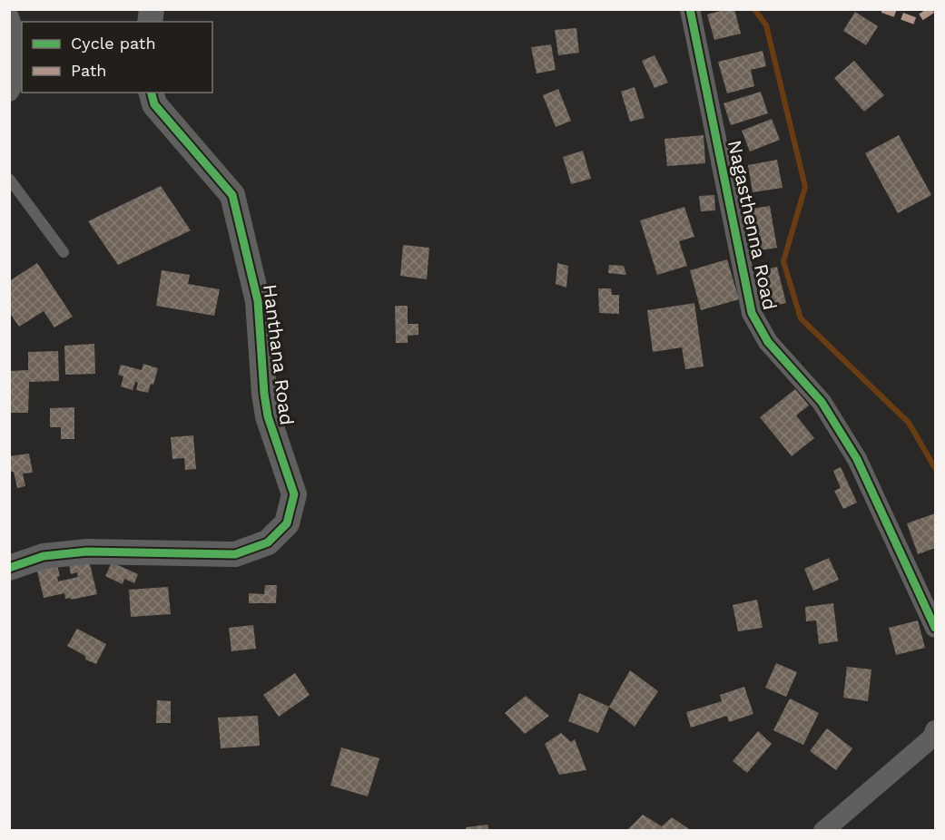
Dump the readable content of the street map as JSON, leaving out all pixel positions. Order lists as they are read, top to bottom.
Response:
{
  "streets": {
    "street": ["Nagasthenna Road", "Hanthana Road"]
  },
  "legend": ["Cycle path", "Path"]
}
